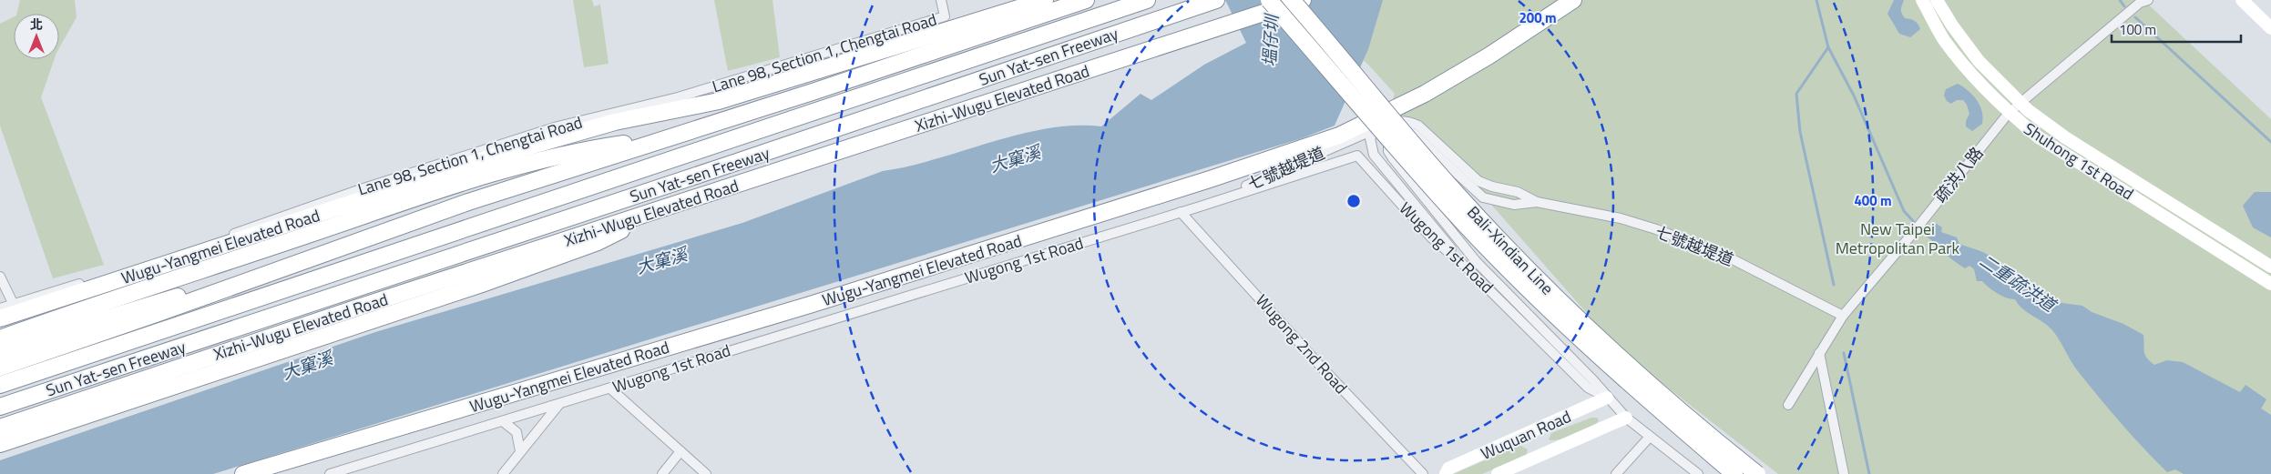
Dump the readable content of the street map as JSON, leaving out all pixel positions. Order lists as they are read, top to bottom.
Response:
{
  "streets": {
    "highway": [
      "Sun Yat-sen Freeway",
      "Xizhi-Wugu Elevated Road",
      "Wugu-Yangmei Elevated Road",
      "Bali-Xindian Line"
    ],
    "street": [
      "Lane 98, Section 1, Chengtai Road",
      "Shuhong 1st Road",
      "七號越堤道",
      "疏洪八路",
      "Wugong 1st Road",
      "Wugong 2nd Road",
      "Wuquan Road"
    ]
  },
  "crossings": [
    ["Shuhong 1st Road", "疏洪八路"],
    ["七號越堤道", "疏洪八路"],
    ["七號越堤道", "Wugong 1st Road"],
    ["Wugong 1st Road", "Wugong 2nd Road"],
    ["Wugong 1st Road", "Wuquan Road"]
  ],
  "water": ["塭仔圳", "大窠溪", "二重疏洪道"],
  "parks": ["New Taipei Metropolitan Park"],
  "scale_bar": "100 m",
  "north": "top",
  "rings": ["200 m", "400 m"]
}
